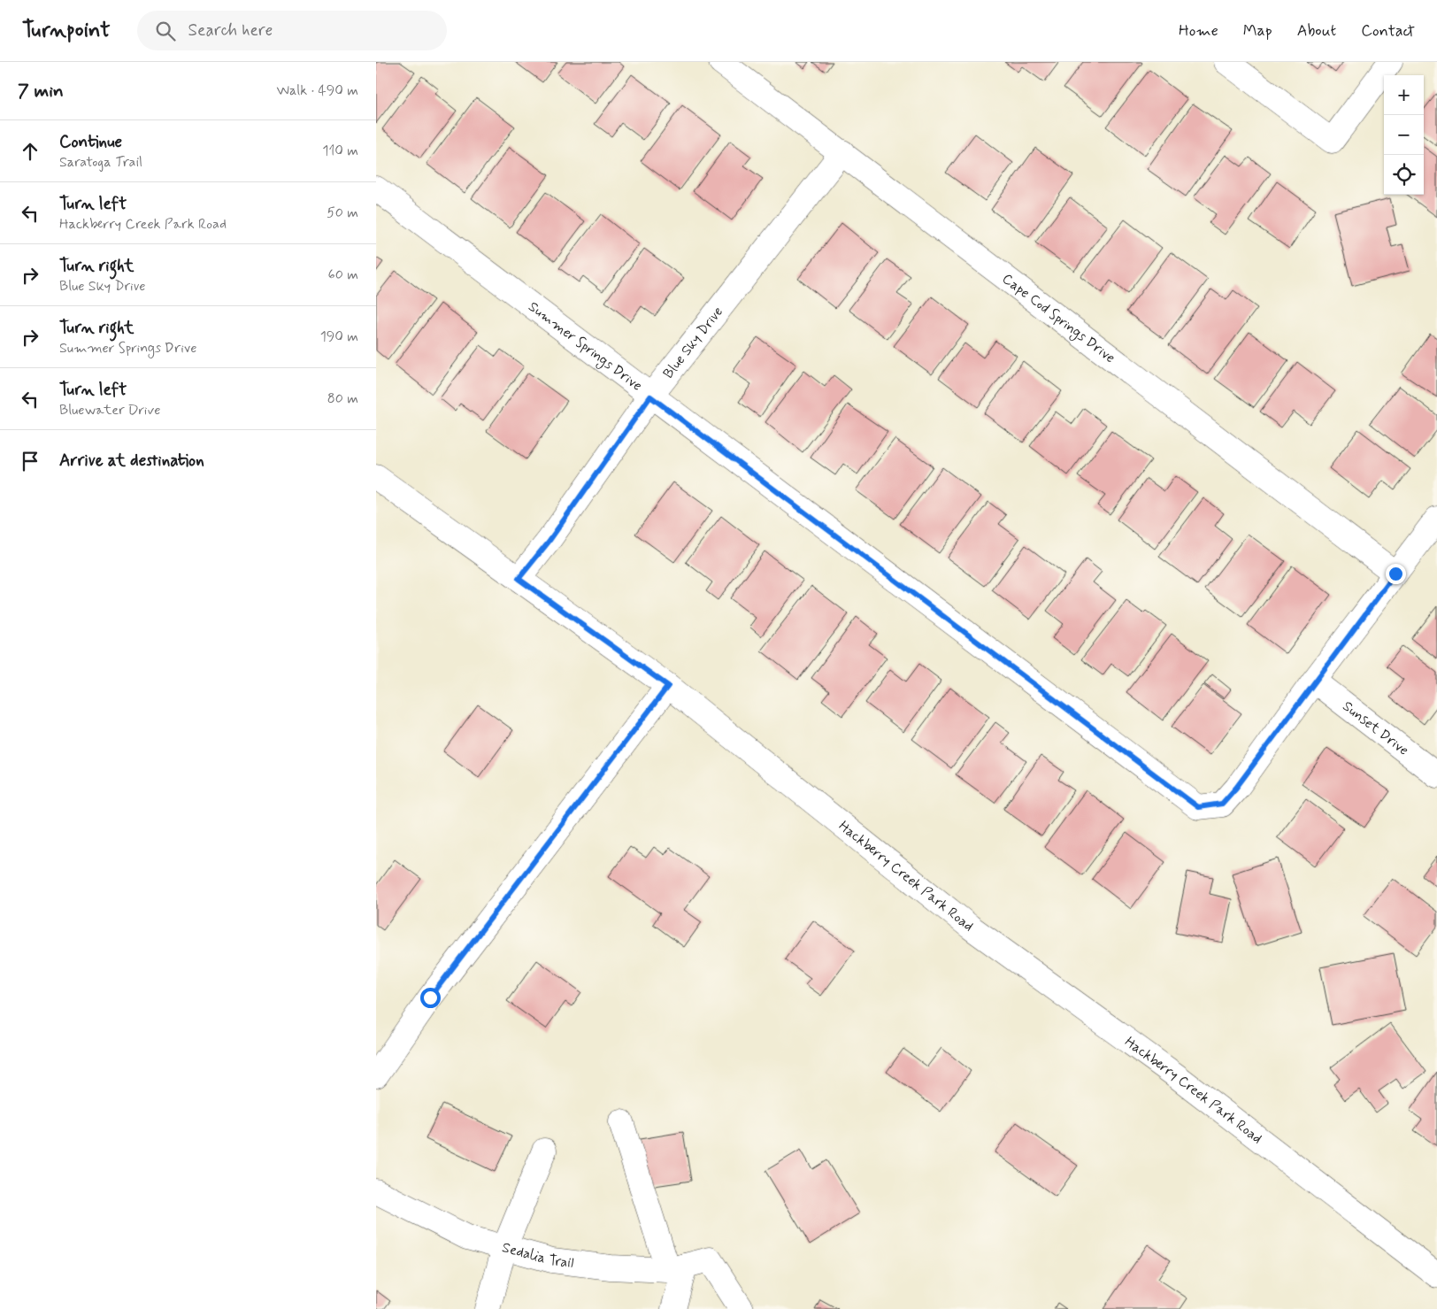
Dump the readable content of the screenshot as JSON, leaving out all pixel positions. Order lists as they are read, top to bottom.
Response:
{
  "streets": {
    "street": [
      "Cape Cod Springs Drive",
      "Blue Sky Drive",
      "Summer Springs Drive",
      "Sunset Drive",
      "Hackberry Creek Park Road",
      "Sedalia Trail"
    ]
  },
  "crossings": [
    ["Cape Cod Springs Drive", "Blue Sky Drive"],
    ["Blue Sky Drive", "Summer Springs Drive"],
    ["Blue Sky Drive", "Hackberry Creek Park Road"],
    ["Summer Springs Drive", "Sunset Drive"]
  ],
  "page": {
    "header": "Turnpoint",
    "search": "Search here",
    "nav": [
      "Home",
      "Map",
      "About",
      "Contact"
    ],
    "heading": ["7 min", "Walk · 490 m"],
    "map_buttons": ["+", "−"],
    "list": [
      ["Continue", "Saratoga Trail", "110 m"],
      ["Turn left", "Hackberry Creek Park Road", "50 m"],
      ["Turn right", "Blue Sky Drive", "60 m"],
      ["Turn right", "Summer Springs Drive", "190 m"],
      ["Turn left", "Bluewater Drive", "80 m"],
      "Arrive at destination"
    ]
  }
}
